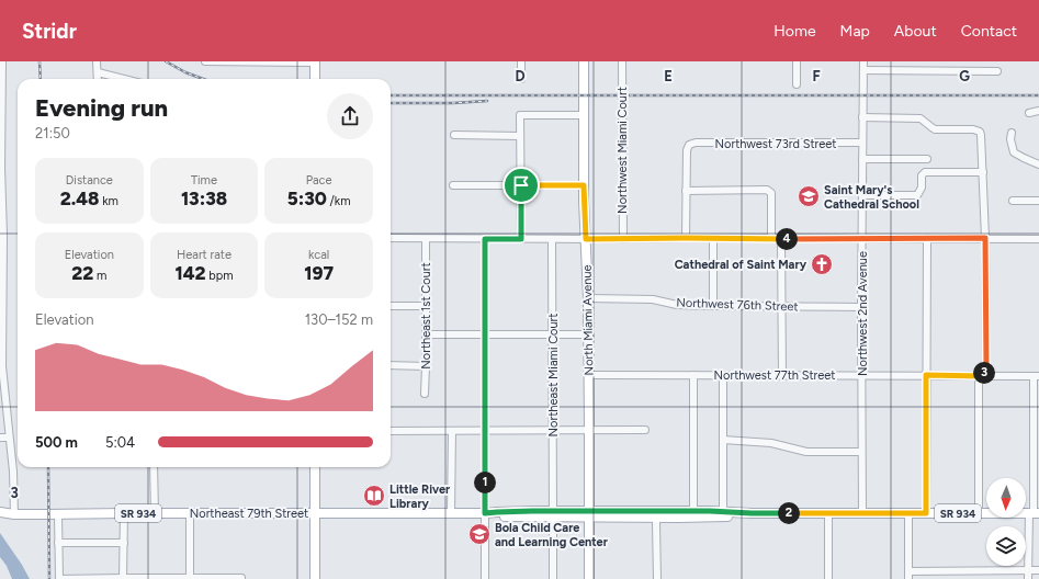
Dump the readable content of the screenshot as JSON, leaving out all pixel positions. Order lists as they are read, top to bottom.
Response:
{
  "streets": {
    "main road": ["North Miami Avenue", "SR 934", "Northeast 79th Street"],
    "street": [
      "Northwest 73rd Street",
      "Northwest Miami Court",
      "Northwest 76th Street",
      "Northwest 2nd Avenue",
      "Northeast 1st Court",
      "Northeast Miami Court",
      "Northwest 77th Street"
    ]
  },
  "crossings": [
    ["Northwest 73rd Street", "Northwest 2nd Avenue"],
    ["Northwest 76th Street", "Northwest 2nd Avenue"],
    ["Northwest 76th Street", "North Miami Avenue"],
    ["Northwest 2nd Avenue", "Northwest 77th Street"],
    ["Northwest 2nd Avenue", "SR 934"],
    ["North Miami Avenue", "Northwest 77th Street"],
    ["North Miami Avenue", "SR 934"],
    ["North Miami Avenue", "Northeast 79th Street"],
    ["Northeast Miami Court", "Northeast 79th Street"],
    ["SR 934", "Northeast 79th Street"]
  ],
  "places": {
    "school or university": ["Saint Mary's Cathedral School", "Bola Child Care and Learning Center"],
    "church": ["Cathedral of Saint Mary"],
    "library": ["Little River Library"]
  },
  "north": "bottom",
  "page": {
    "header": "Stridr",
    "nav": [
      "Home",
      "Map",
      "About",
      "Contact"
    ],
    "heading": ["Evening run", "21:50"],
    "stats": [
      ["Distance", "2.48 km"],
      ["Time", "13:38"],
      ["Pace", "5:30 /km"],
      ["Elevation", "22 m"],
      ["Heart rate", "142 bpm"],
      ["kcal", "197"]
    ],
    "pins": [
      "4",
      "3",
      "1",
      "2"
    ],
    "chart": ["Elevation", "130–152 m"],
    "list": [
      {
        "name": "500 m",
        "note": "5:04"
      }
    ]
  },
  "grid": {
    "columns": [
      "D",
      "E",
      "F",
      "G"
    ],
    "rows": ["3"]
  }
}
